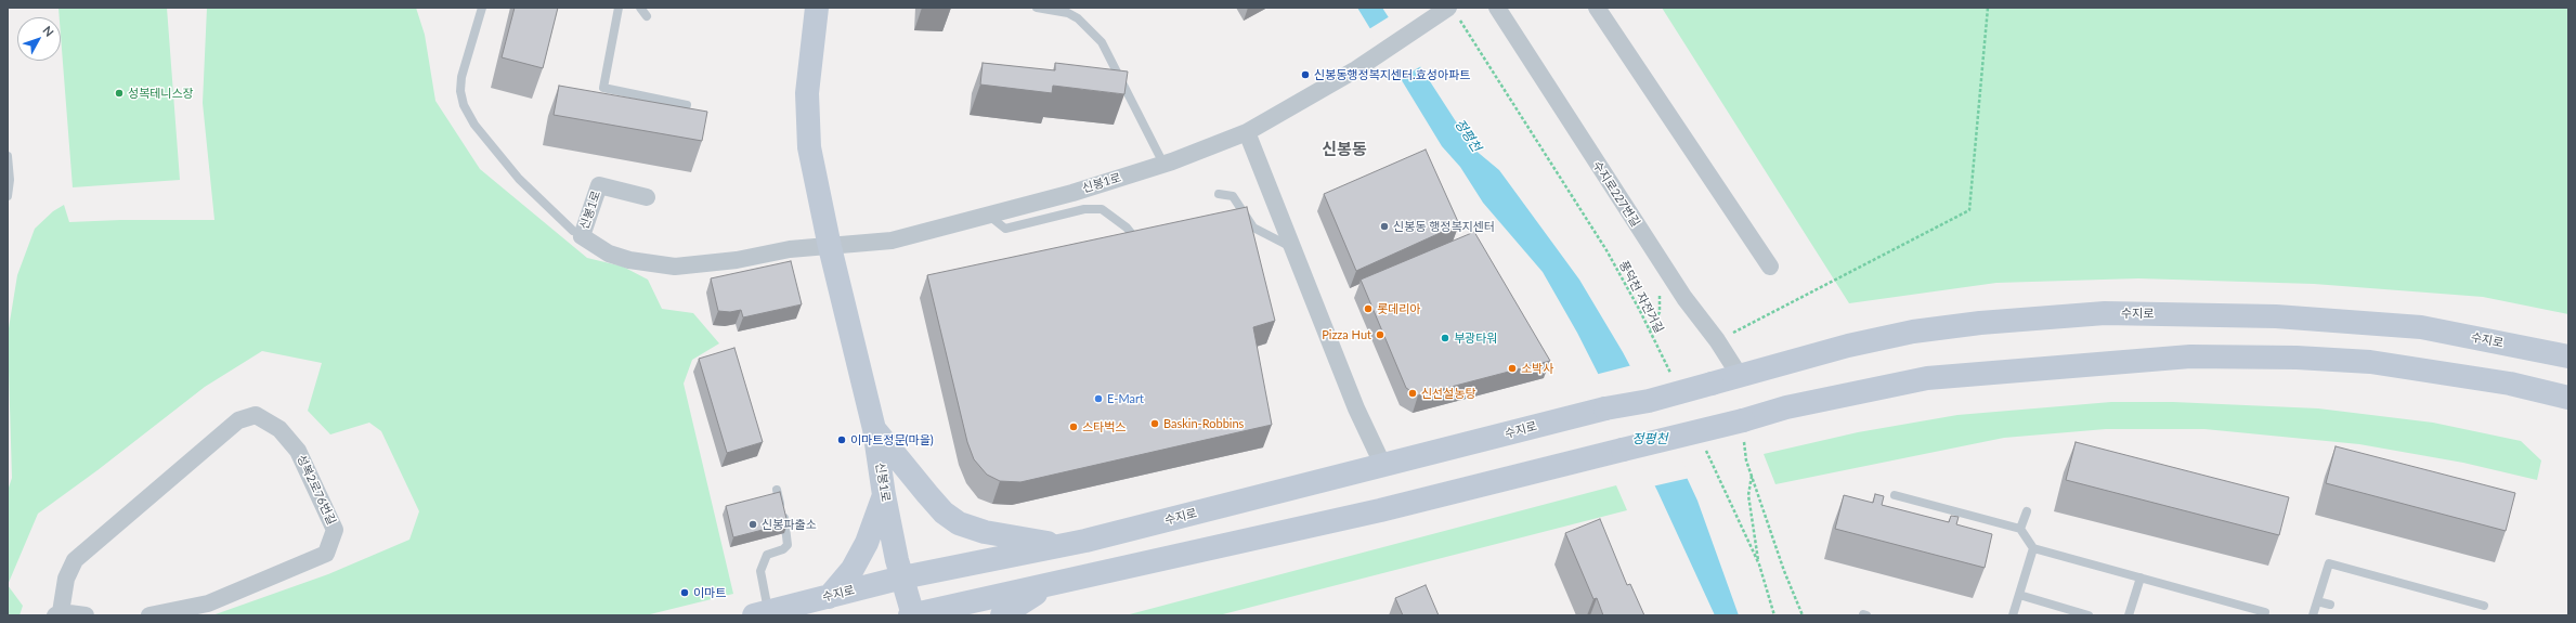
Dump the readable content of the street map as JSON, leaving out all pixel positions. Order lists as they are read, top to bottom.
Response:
{
  "streets": {
    "main road": ["신봉1로", "수지로"],
    "street": ["수지로227번길", "성복2로76번길"],
    "path": ["풍덕천 자전거길"]
  },
  "crossings": [
    ["신봉1로", "풍덕천 자전거길"],
    ["신봉1로", "수지로"],
    ["수지로227번길", "수지로"]
  ],
  "districts": ["신봉동"],
  "water": ["정평천"],
  "places": [
    "신봉동행정복지센터.효성아파트",
    "성복테니스장",
    "신봉동 행정복지센터",
    "롯데리아",
    "Pizza Hut",
    "부광타워",
    "소박사",
    "신선설농탕",
    "E-Mart",
    "Baskin-Robbins",
    "스타벅스",
    "이마트정문(마을)",
    "신봉파출소",
    "이마트"
  ],
  "north": "top right"
}
